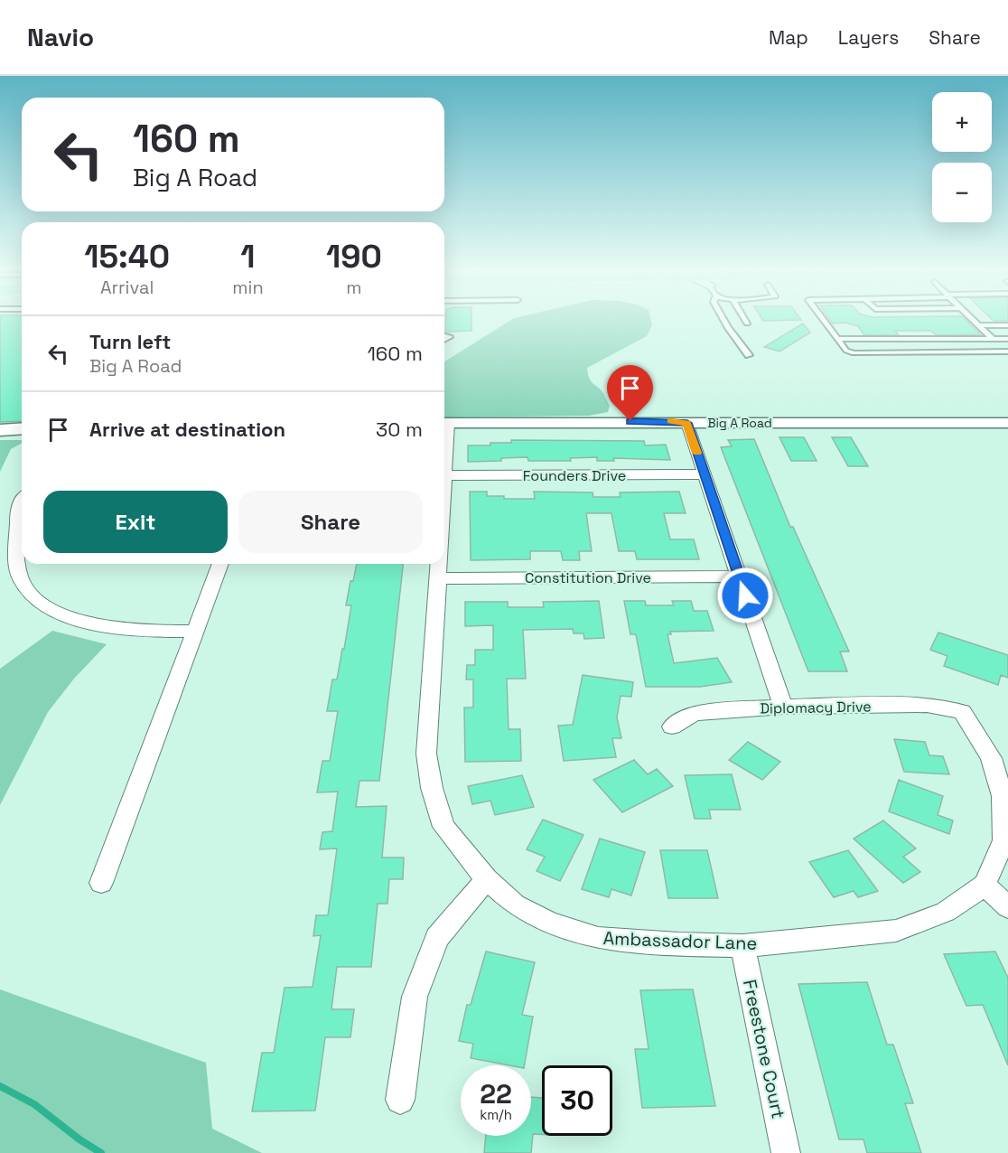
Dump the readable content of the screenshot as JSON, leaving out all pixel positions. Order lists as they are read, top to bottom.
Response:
{
  "streets": {
    "street": [
      "Big A Road",
      "Founders Drive",
      "Constitution Drive",
      "Diplomacy Drive",
      "Ambassador Lane",
      "Freestone Court"
    ]
  },
  "crossings": [
    ["Constitution Drive", "Ambassador Lane"],
    ["Diplomacy Drive", "Ambassador Lane"],
    ["Ambassador Lane", "Freestone Court"]
  ],
  "page": {
    "header": "Navio",
    "nav": ["Map", "Layers", "Share"],
    "map_buttons": ["+", "−"],
    "turn": ["160 m", "Big A Road"],
    "eta": [
      "15:40",
      "Arrival",
      "1",
      "min",
      "190",
      "m"
    ],
    "list": [
      {
        "name": "Turn left",
        "note": "Big A Road",
        "value": "160 m"
      },
      {
        "name": "Arrive at destination",
        "value": "30 m"
      }
    ],
    "buttons": ["Exit", "Share"],
    "speed": "22 km/h",
    "limit": "30"
  }
}
